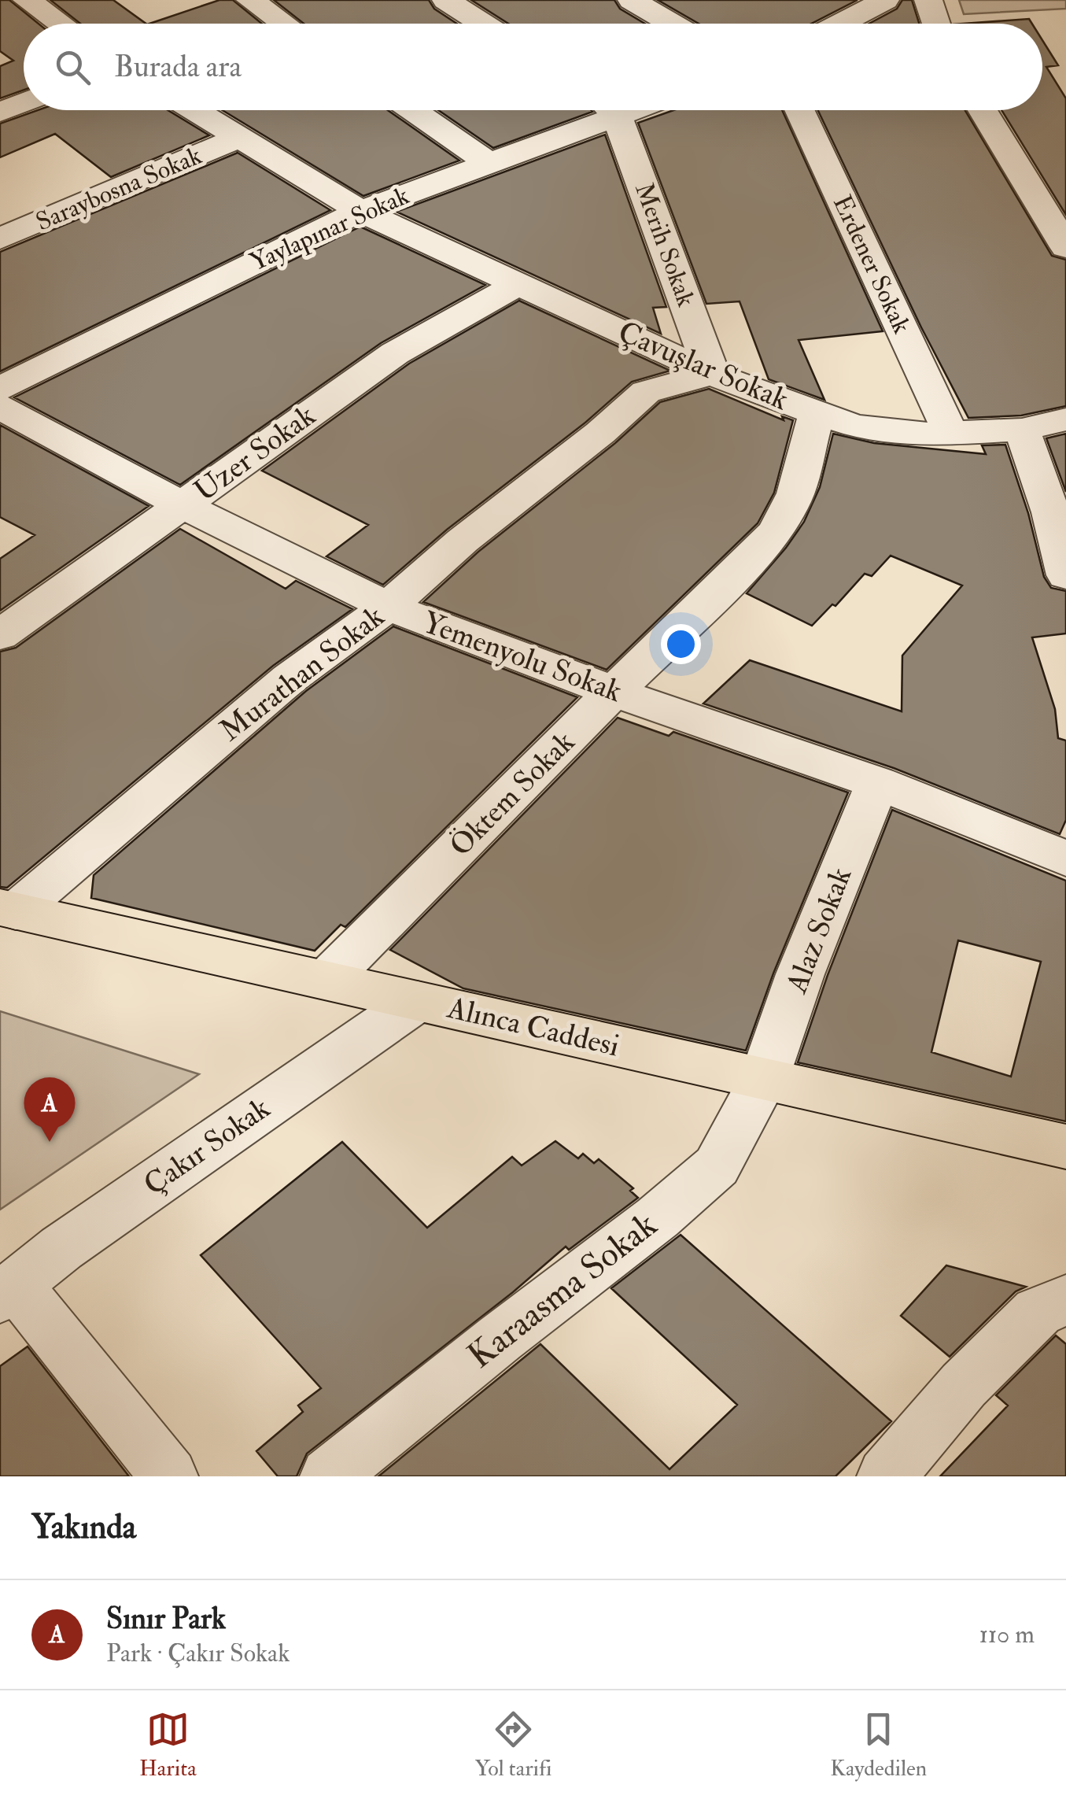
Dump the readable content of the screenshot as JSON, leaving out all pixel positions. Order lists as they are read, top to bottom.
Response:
{
  "streets": {
    "main road": ["Alınca Caddesi"],
    "street": [
      "Saraybosna Sokak",
      "Yaylapınar Sokak",
      "Merih Sokak",
      "Erdener Sokak",
      "Çavuşlar Sokak",
      "Uzer Sokak",
      "Yemenyolu Sokak",
      "Murathan Sokak",
      "Öktem Sokak",
      "Alaz Sokak",
      "Çakır Sokak",
      "Karaasma Sokak"
    ]
  },
  "crossings": [
    ["Saraybosna Sokak", "Çavuşlar Sokak"],
    ["Yaylapınar Sokak", "Çavuşlar Sokak"],
    ["Merih Sokak", "Çavuşlar Sokak"],
    ["Merih Sokak", "Murathan Sokak"],
    ["Erdener Sokak", "Çavuşlar Sokak"],
    ["Çavuşlar Sokak", "Uzer Sokak"],
    ["Çavuşlar Sokak", "Murathan Sokak"],
    ["Çavuşlar Sokak", "Öktem Sokak"],
    ["Uzer Sokak", "Yemenyolu Sokak"],
    ["Yemenyolu Sokak", "Murathan Sokak"],
    ["Yemenyolu Sokak", "Öktem Sokak"],
    ["Yemenyolu Sokak", "Alaz Sokak"],
    ["Murathan Sokak", "Alınca Caddesi"],
    ["Öktem Sokak", "Alınca Caddesi"],
    ["Alaz Sokak", "Alınca Caddesi"],
    ["Alaz Sokak", "Karaasma Sokak"],
    ["Alınca Caddesi", "Çakır Sokak"],
    ["Alınca Caddesi", "Karaasma Sokak"]
  ],
  "page": {
    "search": "Burada ara",
    "pins": "A",
    "heading": "Yakında",
    "list": [
      {
        "mark": "A",
        "name": "Sınır Park",
        "note": "Park · Çakır Sokak",
        "value": "110 m"
      }
    ],
    "nav": ["Harita", "Yol tarifi", "Kaydedilen"]
  }
}
